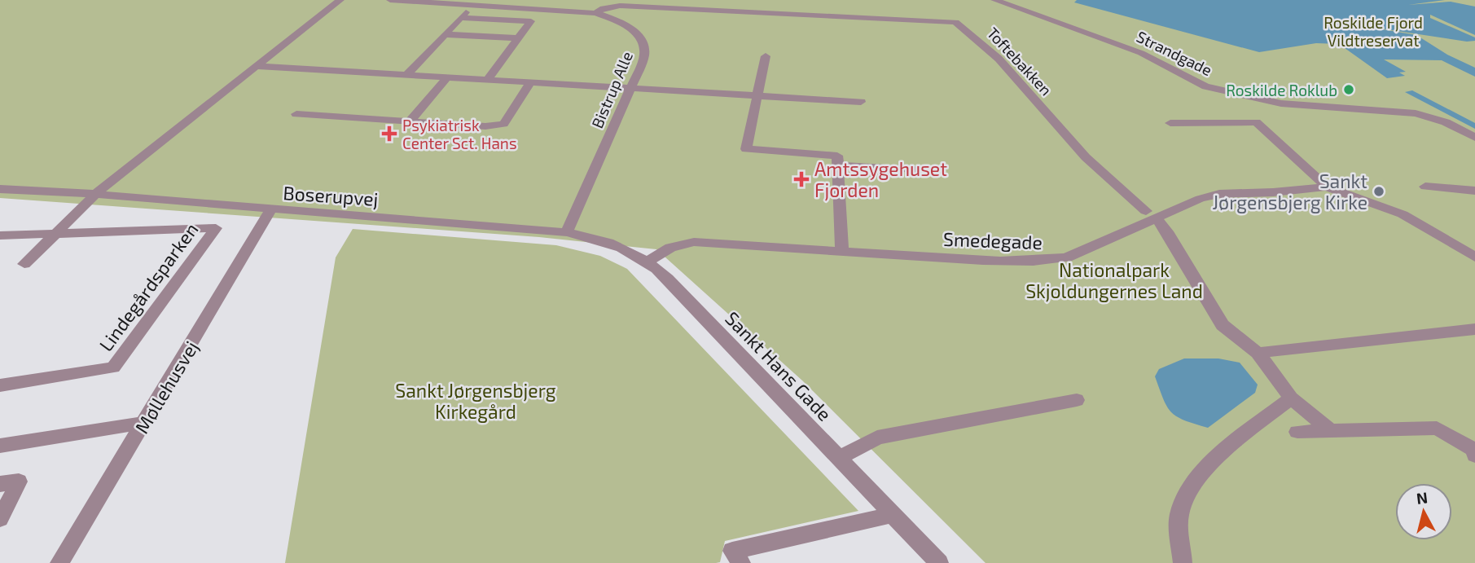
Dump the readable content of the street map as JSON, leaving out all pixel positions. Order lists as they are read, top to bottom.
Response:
{
  "streets": {
    "street": [
      "Strandgade",
      "Toftebakken",
      "Bistrup Alle",
      "Boserupvej",
      "Smedegade",
      "Lindegårdsparken",
      "Sankt Hans Gade",
      "Møllehusvej"
    ]
  },
  "crossings": [
    ["Toftebakken", "Bistrup Alle"],
    ["Toftebakken", "Smedegade"],
    ["Bistrup Alle", "Boserupvej"],
    ["Bistrup Alle", "Sankt Hans Gade"],
    ["Boserupvej", "Sankt Hans Gade"],
    ["Boserupvej", "Møllehusvej"],
    ["Smedegade", "Sankt Hans Gade"]
  ],
  "parks": ["Roskilde Fjord Vildtreservat", "Nationalpark Skjoldungernes Land", "Sankt Jørgensbjerg Kirkegård"],
  "places": {
    "other": ["Roskilde Roklub", "Sankt Jørgensbjerg Kirke"],
    "health": ["Psykiatrisk Center Sct. Hans", "Amtssygehuset Fjorden"]
  },
  "north": "top"
}
